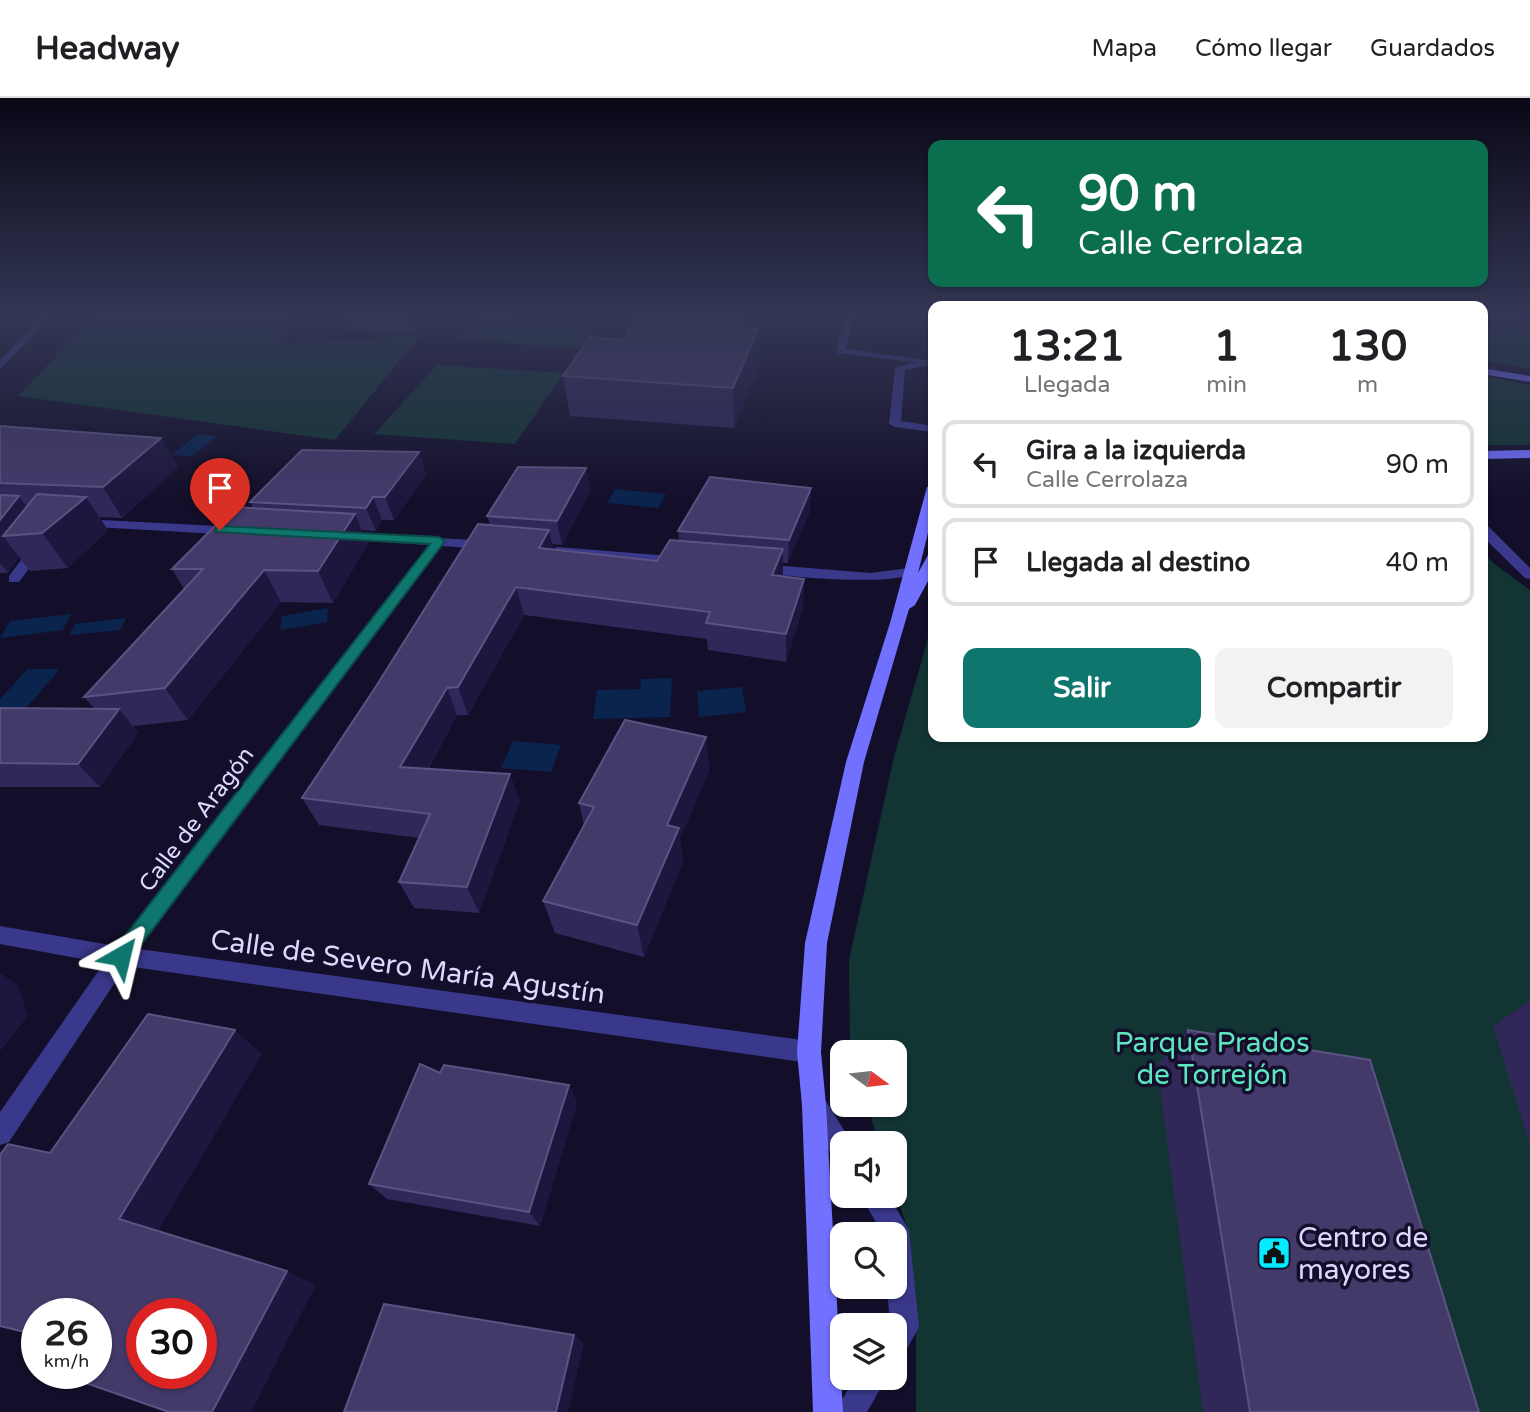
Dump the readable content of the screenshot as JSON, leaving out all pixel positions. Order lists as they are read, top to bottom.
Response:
{
  "streets": {
    "street": ["Calle de Aragón", "Calle de Severo María Agustín"]
  },
  "crossings": [
    ["Calle de Aragón", "Calle de Severo María Agustín"]
  ],
  "parks": ["Parque Prados de Torrejón"],
  "places": {
    "public building": ["Centro de mayores"]
  },
  "north": "right",
  "page": {
    "header": "Headway",
    "nav": ["Mapa", "Cómo llegar", "Guardados"],
    "turn": ["90 m", "Calle Cerrolaza"],
    "eta": [
      "13:21",
      "Llegada",
      "1",
      "min",
      "130",
      "m"
    ],
    "list": [
      {
        "name": "Gira a la izquierda",
        "note": "Calle Cerrolaza",
        "value": "90 m"
      },
      {
        "name": "Llegada al destino",
        "value": "40 m"
      }
    ],
    "buttons": ["Salir", "Compartir"],
    "speed": "26 km/h",
    "limit": "30"
  }
}
